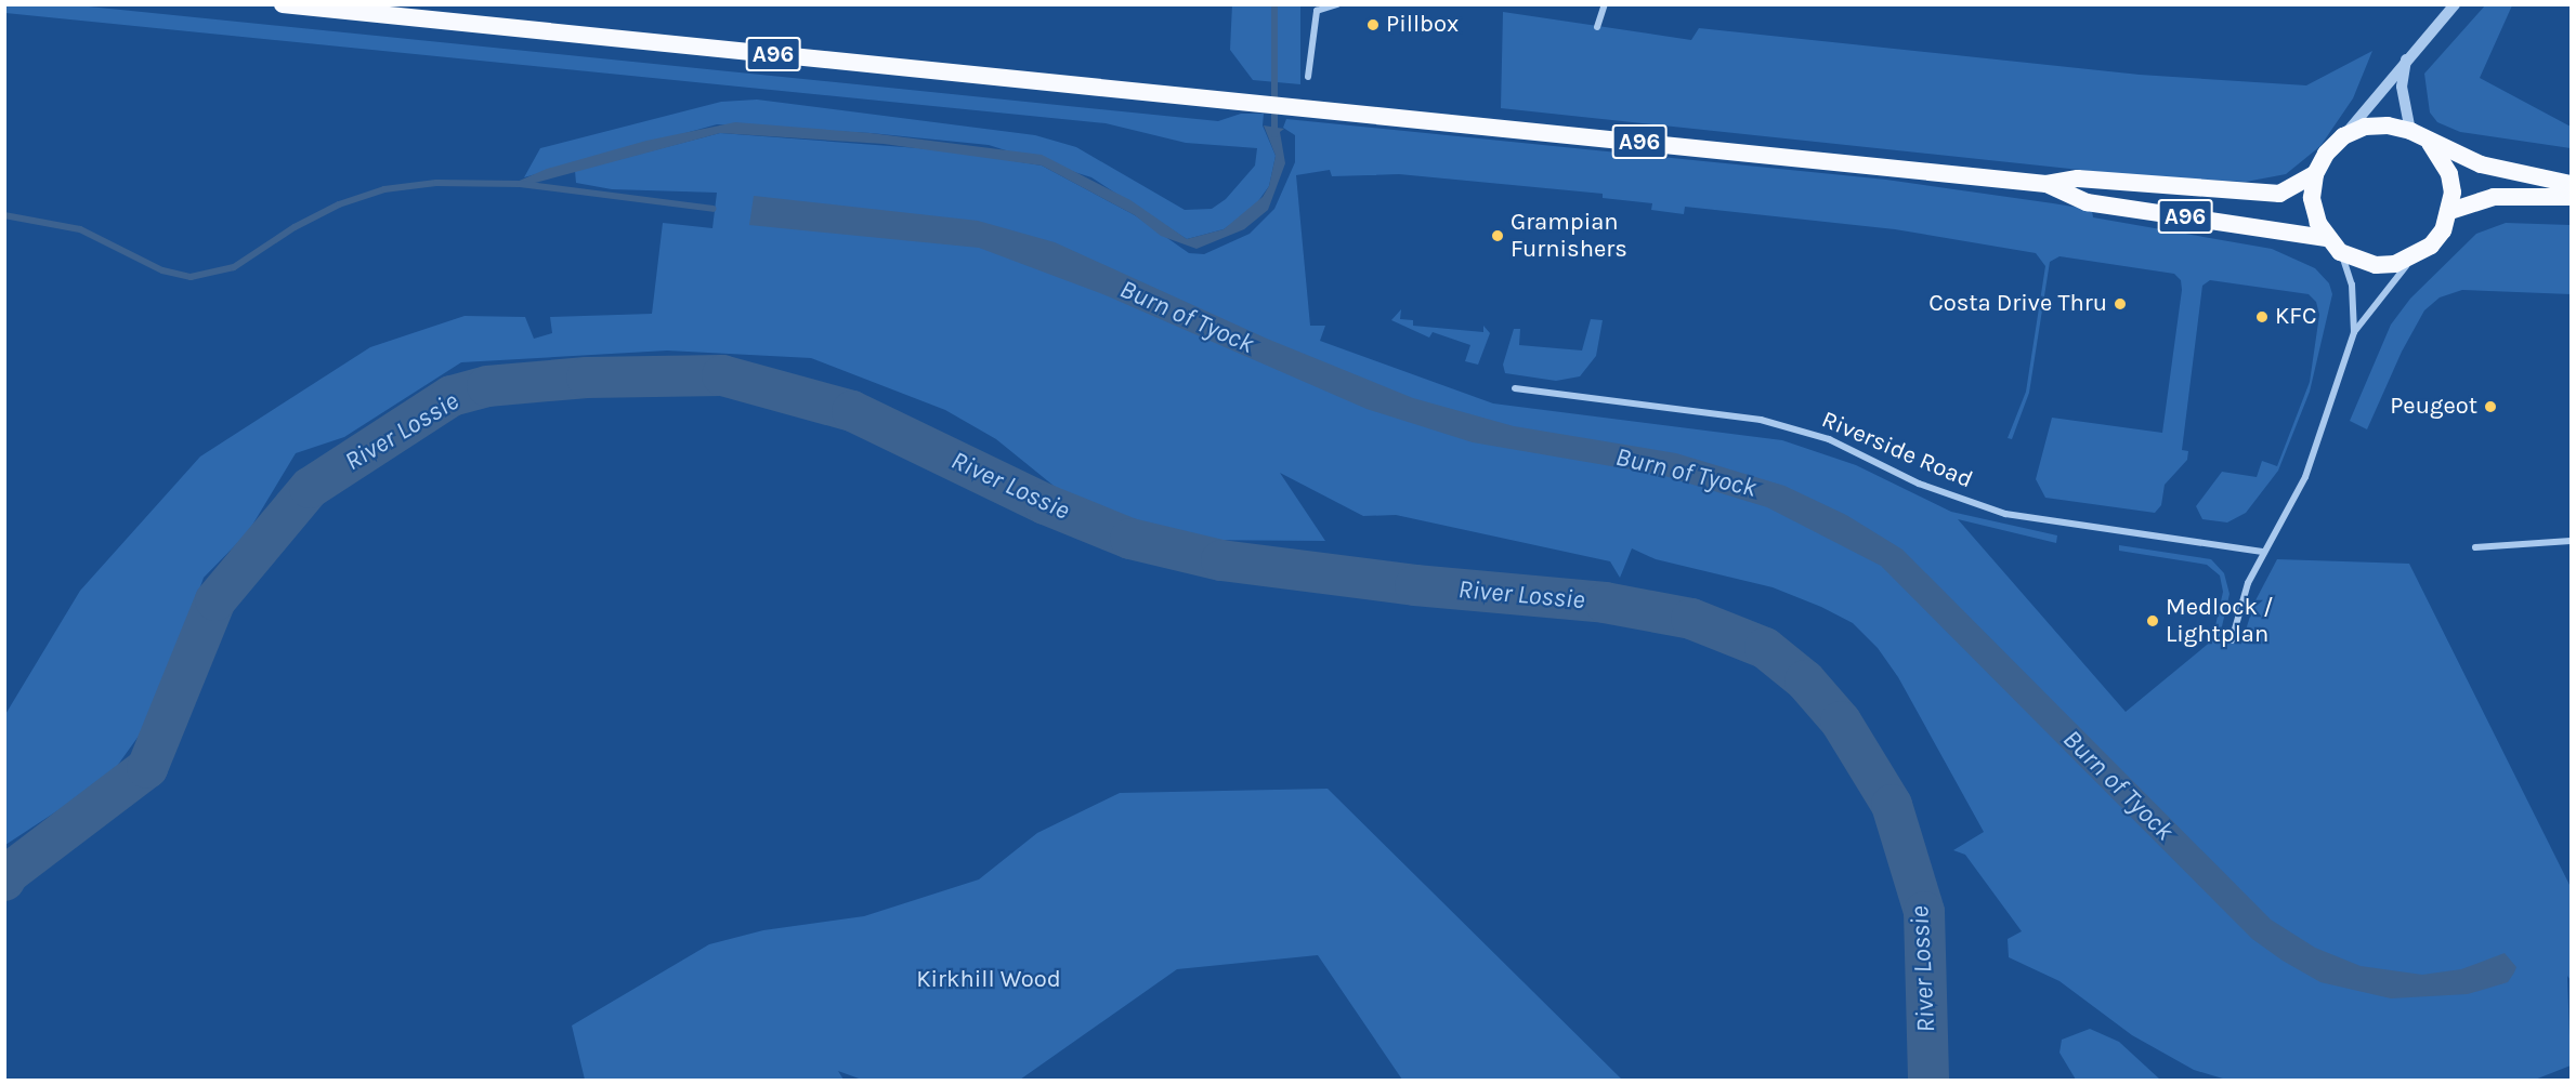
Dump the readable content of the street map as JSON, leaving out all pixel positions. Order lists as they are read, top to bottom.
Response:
{
  "streets": {
    "highway": ["A96"],
    "street": ["Riverside Road"]
  },
  "water": ["Burn of Tyock", "River Lossie"],
  "parks": ["Kirkhill Wood"],
  "places": [
    "Pillbox",
    "Grampian Furnishers",
    "Costa Drive Thru",
    "KFC",
    "Peugeot",
    "Medlock / Lightplan"
  ]
}
